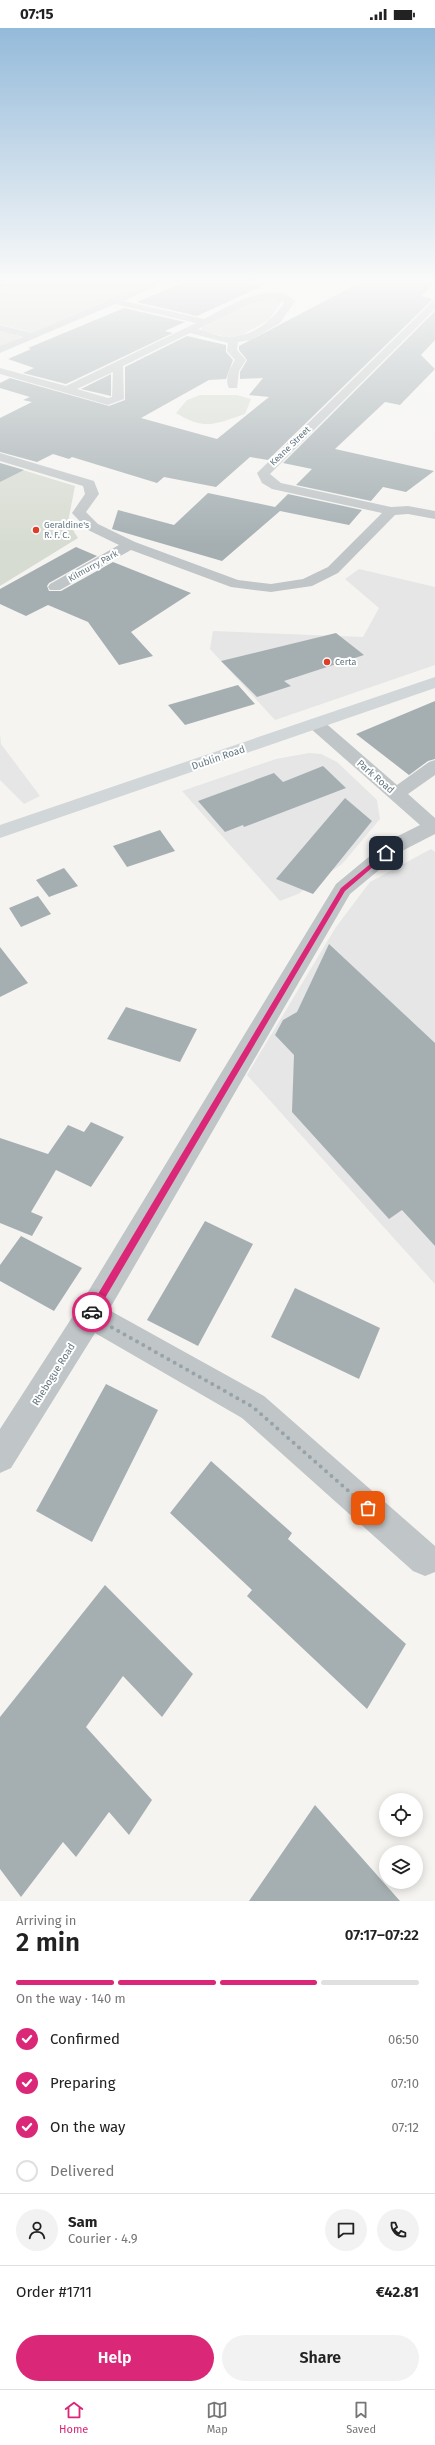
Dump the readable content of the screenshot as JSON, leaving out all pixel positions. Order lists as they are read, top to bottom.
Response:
{
  "streets": {
    "main road": ["Dublin Road"],
    "street": [
      "Keane Street",
      "Kilmurry Park",
      "Park Road",
      "Rhebogue Road"
    ]
  },
  "crossings": [
    ["Dublin Road", "Park Road"],
    ["Park Road", "Rhebogue Road"]
  ],
  "places": ["Geraldine's R. F. C.", "Certa"],
  "page": {
    "status": "07:15",
    "heading": ["2 min", "Arriving in", "07:17–07:22"],
    "panel": [
      "Sam",
      "Courier · 4.9",
      "Order #1711",
      "€42.81"
    ],
    "bar": "On the way · 140 m",
    "list": [
      ["Confirmed", "06:50"],
      ["Preparing", "07:10"],
      ["On the way", "07:12"],
      "Delivered"
    ],
    "buttons": ["Help", "Share"],
    "tabs": ["Home", "Map", "Saved"]
  }
}
